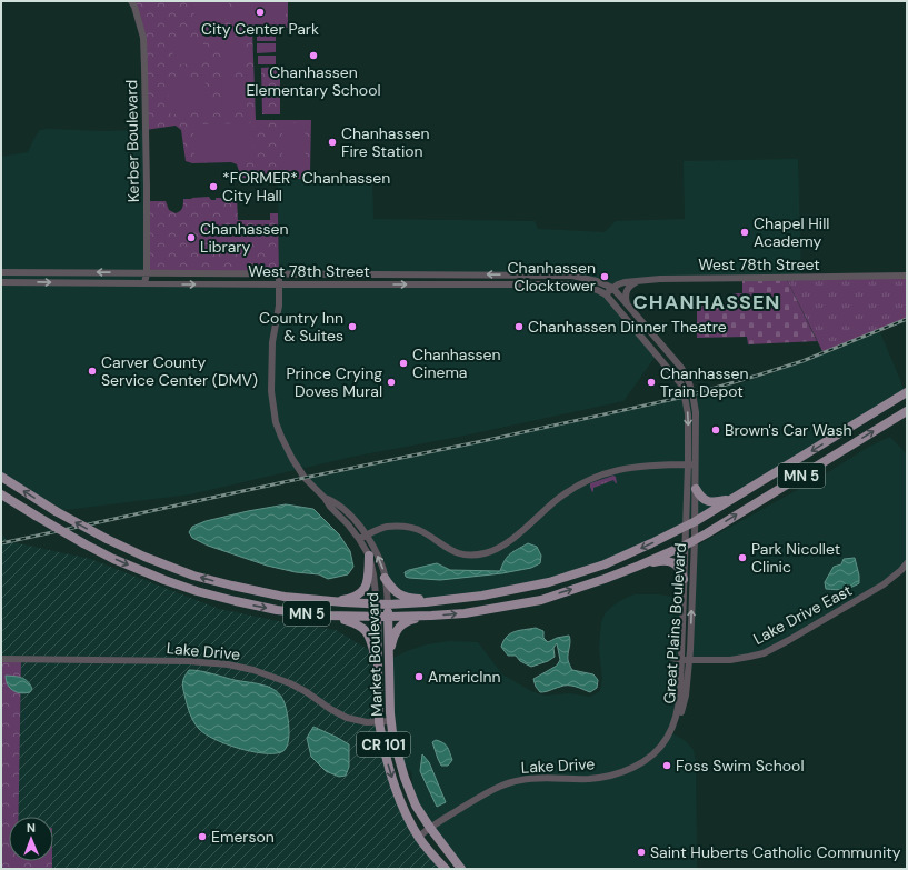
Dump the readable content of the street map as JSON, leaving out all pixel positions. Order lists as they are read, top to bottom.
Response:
{
  "streets": {
    "main road": ["MN 5", "Market Boulevard", "CR 101"],
    "street": [
      "Kerber Boulevard",
      "West 78th Street",
      "Lake Drive East",
      "Great Plains Boulevard",
      "Lake Drive"
    ]
  },
  "crossings": [
    ["Kerber Boulevard", "West 78th Street"],
    ["West 78th Street", "Great Plains Boulevard"],
    ["West 78th Street", "Market Boulevard"],
    ["MN 5", "Great Plains Boulevard"],
    ["MN 5", "Market Boulevard"],
    ["Lake Drive East", "Great Plains Boulevard"],
    ["Great Plains Boulevard", "Lake Drive"],
    ["Lake Drive", "Market Boulevard"]
  ],
  "districts": ["CHANHASSEN"],
  "places": [
    "City Center Park",
    "Chanhassen Elementary School",
    "Chanhassen Fire Station",
    "*FORMER* Chanhassen City Hall",
    "Chapel Hill Academy",
    "Chanhassen Library",
    "Chanhassen Clocktower",
    "Country Inn & Suites",
    "Chanhassen Dinner Theatre",
    "Chanhassen Cinema",
    "Carver County Service Center (DMV)",
    "Prince Crying Doves Mural",
    "Chanhassen Train Depot",
    "Brown's Car Wash",
    "Park Nicollet Clinic",
    "AmericInn",
    "Foss Swim School",
    "Emerson",
    "Saint Huberts Catholic Community"
  ],
  "north": "top"
}
